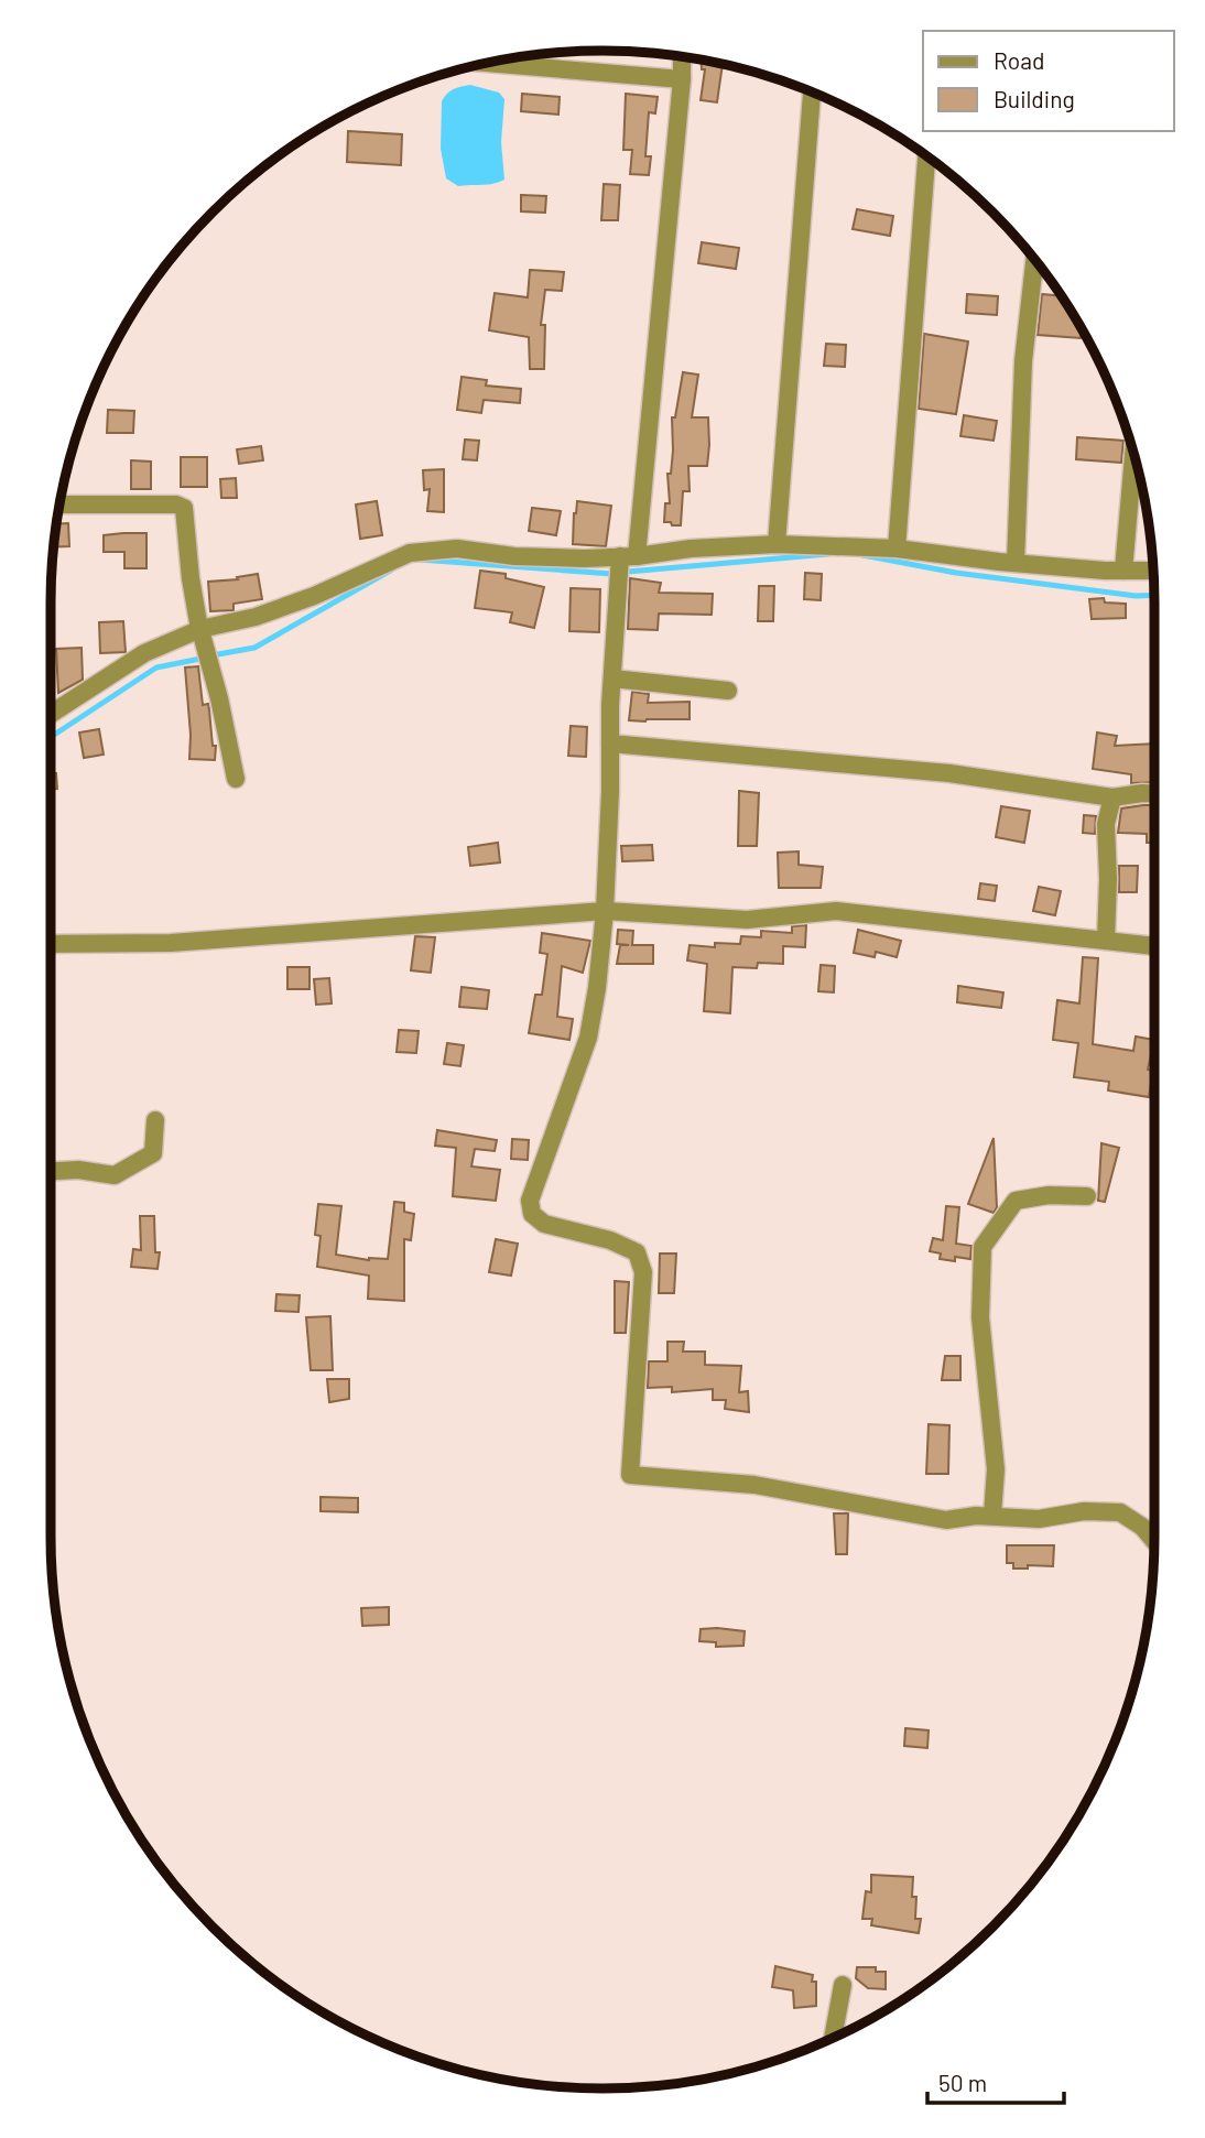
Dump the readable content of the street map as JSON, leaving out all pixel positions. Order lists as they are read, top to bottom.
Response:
{
  "legend": ["Road", "Building"],
  "scale_bar": "50 m"
}
